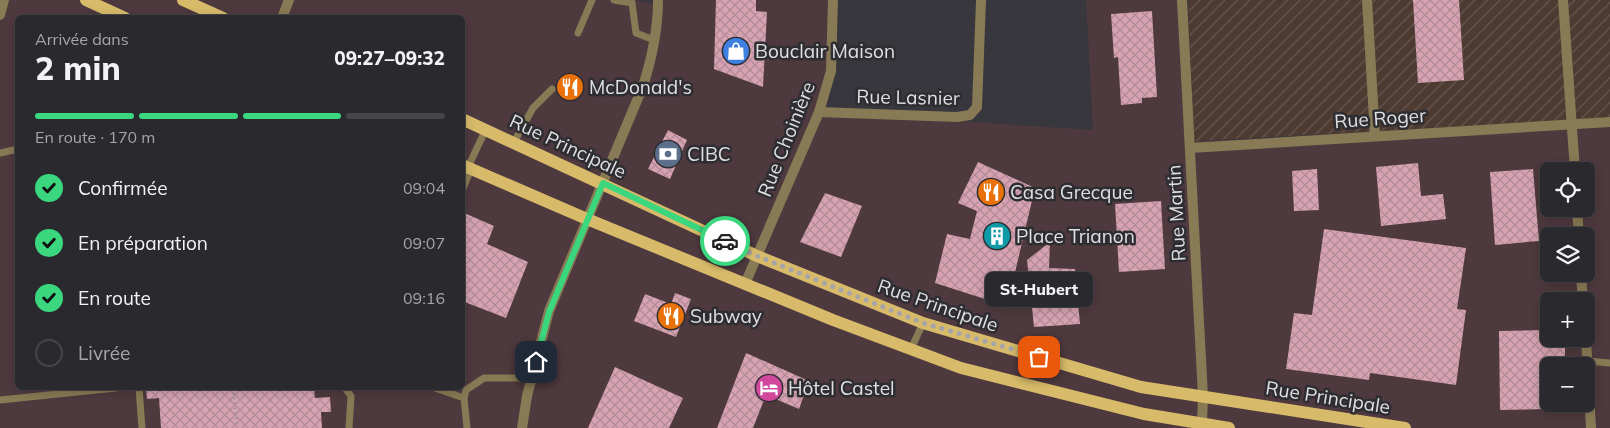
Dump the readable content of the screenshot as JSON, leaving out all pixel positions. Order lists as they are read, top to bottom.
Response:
{
  "streets": {
    "main road": ["Rue Principale"],
    "street": [
      "Rue Lasnier",
      "Rue Roger",
      "Rue Choinière",
      "Rue Martin"
    ]
  },
  "crossings": [
    ["Rue Lasnier", "Rue Choinière"],
    ["Rue Roger", "Rue Martin"],
    ["Rue Choinière", "Rue Principale"],
    ["Rue Principale", "Rue Martin"]
  ],
  "places": {
    "shop": ["Bouclair Maison"],
    "restaurant": ["McDonald's", "Casa Grecque", "Subway"],
    "bank": ["CIBC"],
    "building": ["Place Trianon"],
    "other": ["St-Hubert"],
    "hotel": ["Hôtel Castel"]
  },
  "page": {
    "heading": ["2 min", "Arrivée dans", "09:27–09:32"],
    "bar": "En route · 170 m",
    "list": [
      ["Confirmée", "09:04"],
      ["En préparation", "09:07"],
      ["En route", "09:16"],
      "Livrée"
    ],
    "map_buttons": ["+", "−"],
    "bubble": "St-Hubert"
  }
}
